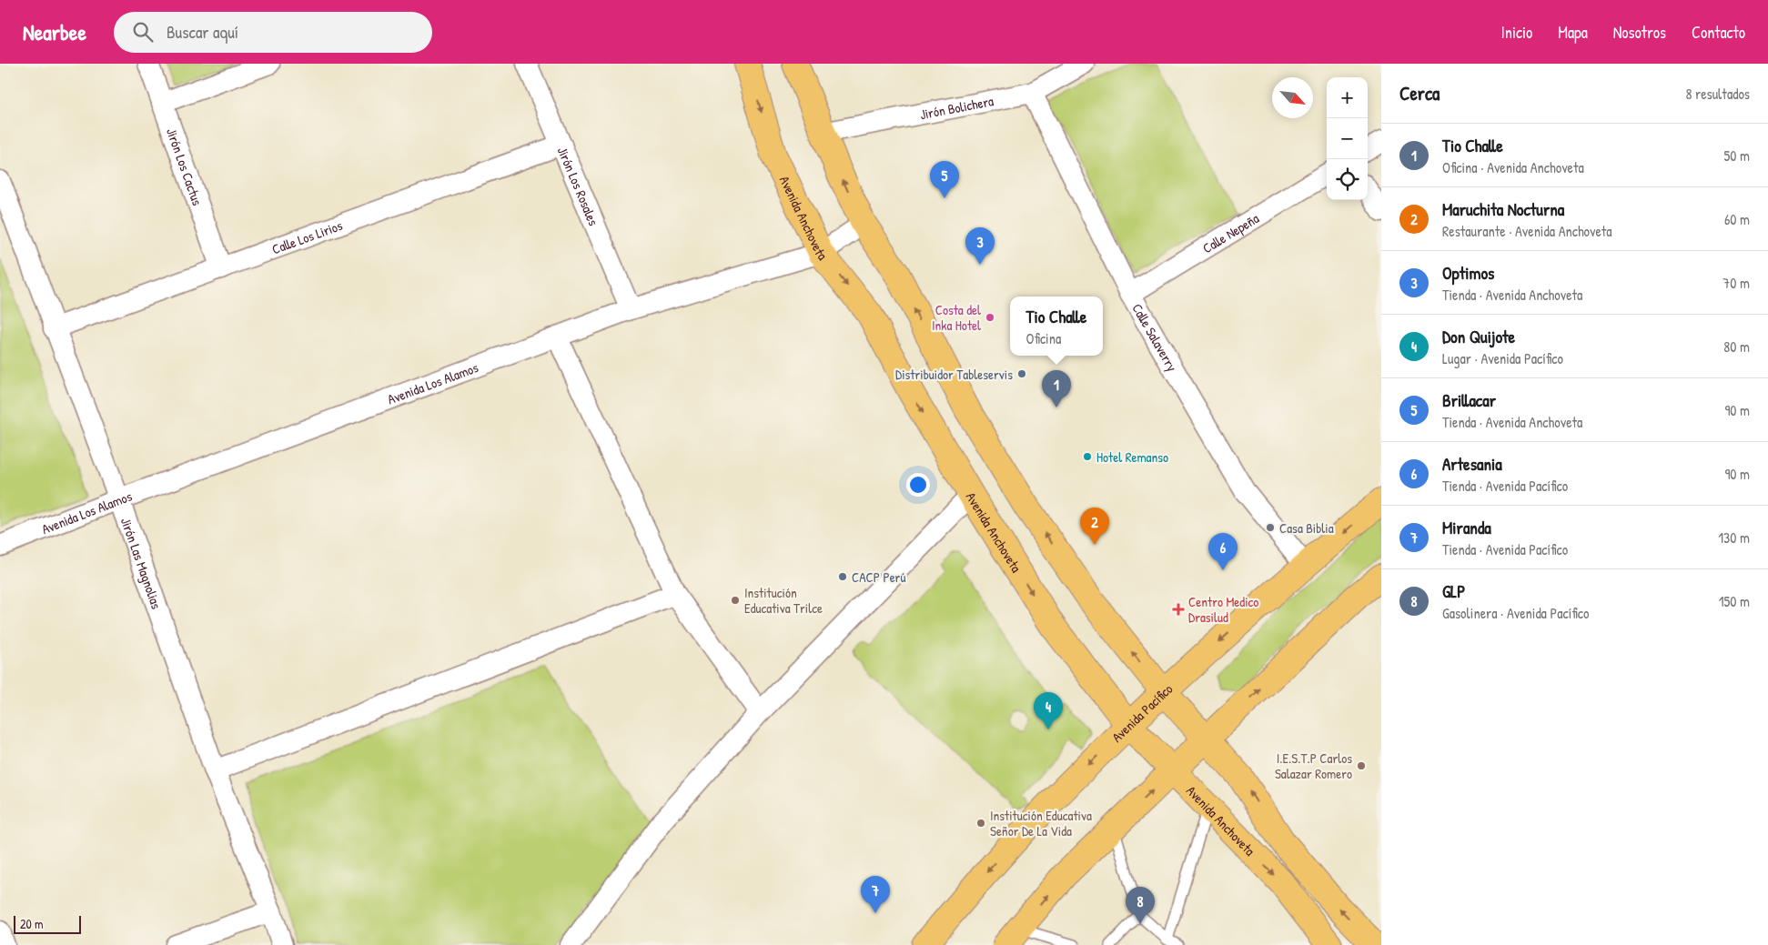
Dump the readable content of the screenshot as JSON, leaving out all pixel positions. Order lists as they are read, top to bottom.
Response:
{
  "streets": {
    "main road": ["Avenida Anchoveta", "Avenida Pacífico"],
    "street": [
      "Jirón Bolichera",
      "Jirón Los Cactus",
      "Jirón Los Rosales",
      "Calle Nepeña",
      "Calle Los Lirios",
      "Calle Salaverry",
      "Avenida Los Alamos",
      "Jirón Las Magnolias"
    ]
  },
  "crossings": [
    ["Jirón Bolichera", "Calle Salaverry"],
    ["Jirón Los Cactus", "Calle Los Lirios"],
    ["Jirón Los Rosales", "Calle Los Lirios"],
    ["Jirón Los Rosales", "Avenida Los Alamos"],
    ["Avenida Anchoveta", "Avenida Los Alamos"],
    ["Avenida Anchoveta", "Avenida Pacífico"],
    ["Calle Nepeña", "Calle Salaverry"],
    ["Calle Los Lirios", "Jirón Las Magnolias"],
    ["Calle Salaverry", "Avenida Pacífico"],
    ["Avenida Los Alamos", "Jirón Las Magnolias"]
  ],
  "places": {
    "other": [
      "Costa del Inka Hotel",
      "Distribuidor Tableservis",
      "Hotel Remanso",
      "Casa Biblia",
      "CACP Perú",
      "Institución Educativa Trilce",
      "I.E.S.T.P Carlos Salazar Romero",
      "Institución Educativa Señor De La Vida"
    ],
    "health": ["Centro Medico Drasilud"]
  },
  "scale_bar": "20 m",
  "north": "bottom right",
  "page": {
    "header": "Nearbee",
    "search": "Buscar aquí",
    "nav": [
      "Inicio",
      "Mapa",
      "Nosotros",
      "Contacto"
    ],
    "heading": ["Cerca", "8 resultados"],
    "map_buttons": ["+", "−"],
    "list": [
      {
        "mark": "1",
        "name": "Tio Challe",
        "note": "Oficina · Avenida Anchoveta",
        "value": "50 m"
      },
      {
        "mark": "2",
        "name": "Maruchita Nocturna",
        "note": "Restaurante · Avenida Anchoveta",
        "value": "60 m"
      },
      {
        "mark": "3",
        "name": "Optimos",
        "note": "Tienda · Avenida Anchoveta",
        "value": "70 m"
      },
      {
        "mark": "4",
        "name": "Don Quijote",
        "note": "Lugar · Avenida Pacífico",
        "value": "80 m"
      },
      {
        "mark": "5",
        "name": "Brillacar",
        "note": "Tienda · Avenida Anchoveta",
        "value": "90 m"
      },
      {
        "mark": "6",
        "name": "Artesania",
        "note": "Tienda · Avenida Pacífico",
        "value": "90 m"
      },
      {
        "mark": "7",
        "name": "Miranda",
        "note": "Tienda · Avenida Pacífico",
        "value": "130 m"
      },
      {
        "mark": "8",
        "name": "GLP",
        "note": "Gasolinera · Avenida Pacífico",
        "value": "150 m"
      }
    ],
    "pins": [
      "5",
      "3",
      "1",
      "2",
      "6",
      "4",
      "7",
      "8"
    ],
    "popup": ["Tio Challe", "Oficina"],
    "scale": "20 m"
  }
}
